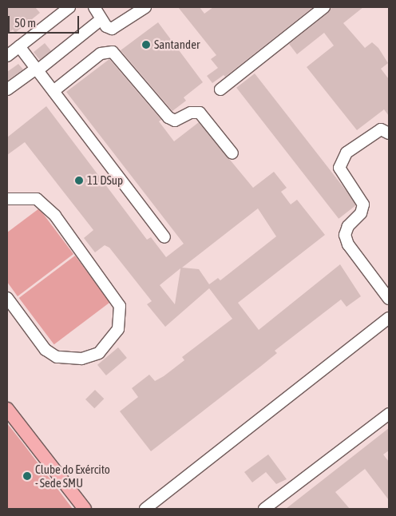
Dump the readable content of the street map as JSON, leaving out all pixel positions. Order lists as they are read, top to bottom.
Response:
{
  "places": ["Santander", "11 DSup", "Clube do Exército - Sede SMU"],
  "scale_bar": "50 m"
}
